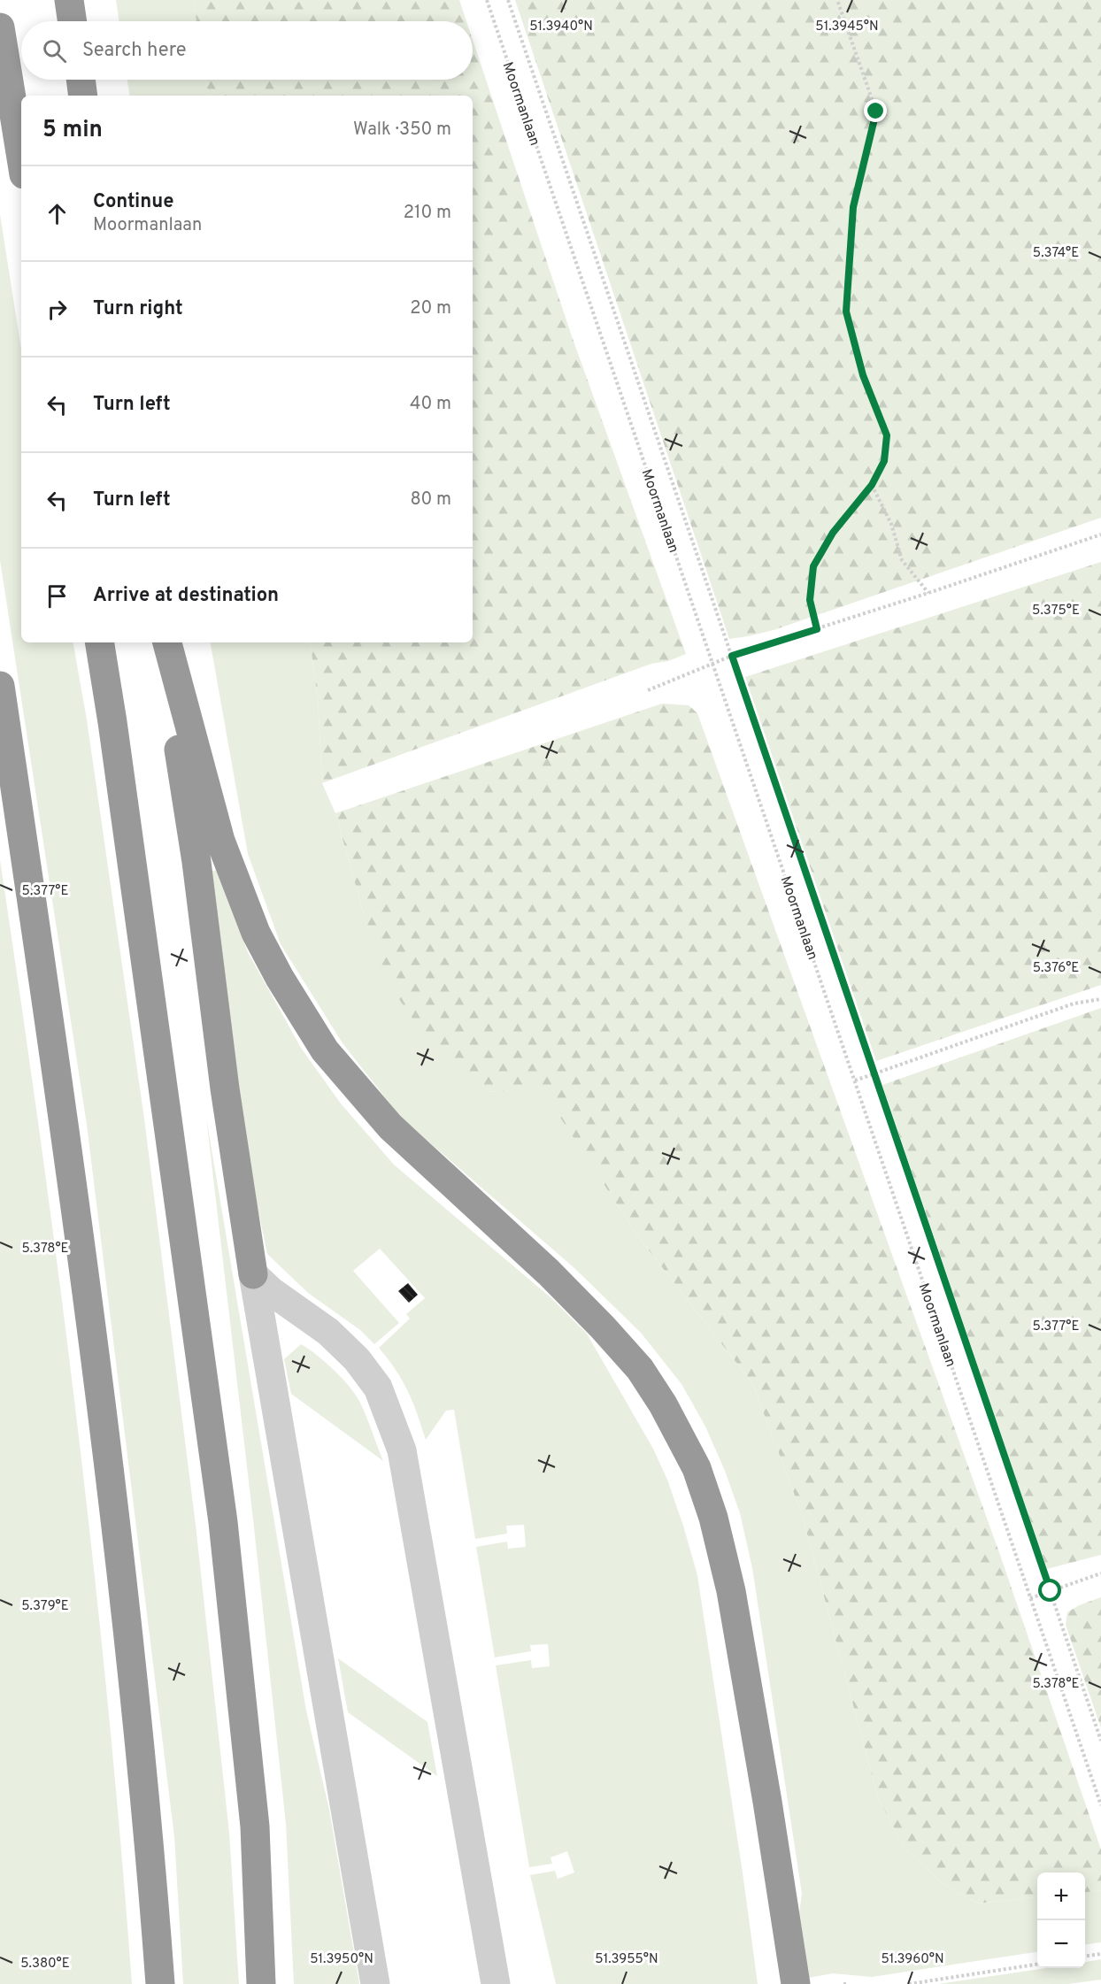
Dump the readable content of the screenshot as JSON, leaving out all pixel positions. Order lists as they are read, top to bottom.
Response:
{
  "streets": {
    "path": ["Moormanlaan"]
  },
  "page": {
    "search": "Search here",
    "heading": ["5 min", "Walk · 350 m"],
    "list": [
      ["Continue", "Moormanlaan", "210 m"],
      ["Turn right", "20 m"],
      ["Turn left", "40 m"],
      ["Turn left", "80 m"],
      "Arrive at destination"
    ],
    "map_buttons": ["+", "−"]
  },
  "coordinates": [
    "51.3940°N",
    "51.3945°N",
    "5.374°E",
    "5.375°E",
    "5.377°E",
    "5.376°E",
    "5.378°E",
    "5.379°E",
    "51.3950°N",
    "51.3955°N",
    "51.3960°N",
    "5.380°E"
  ]
}
